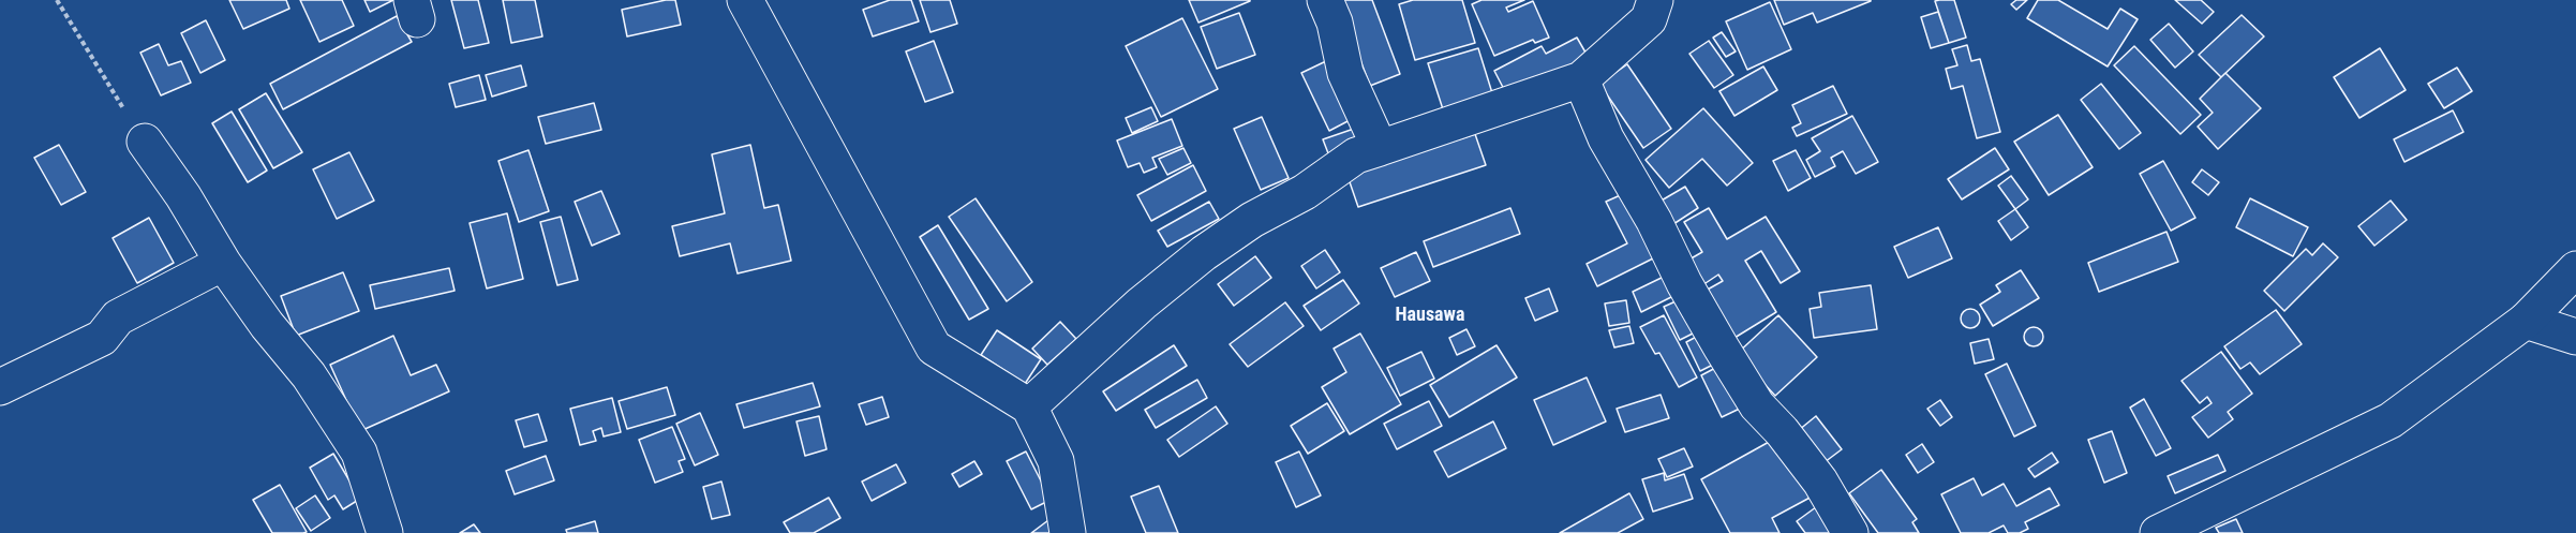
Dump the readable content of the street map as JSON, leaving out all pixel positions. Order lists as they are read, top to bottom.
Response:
{
  "districts": ["Hausawa"]
}
